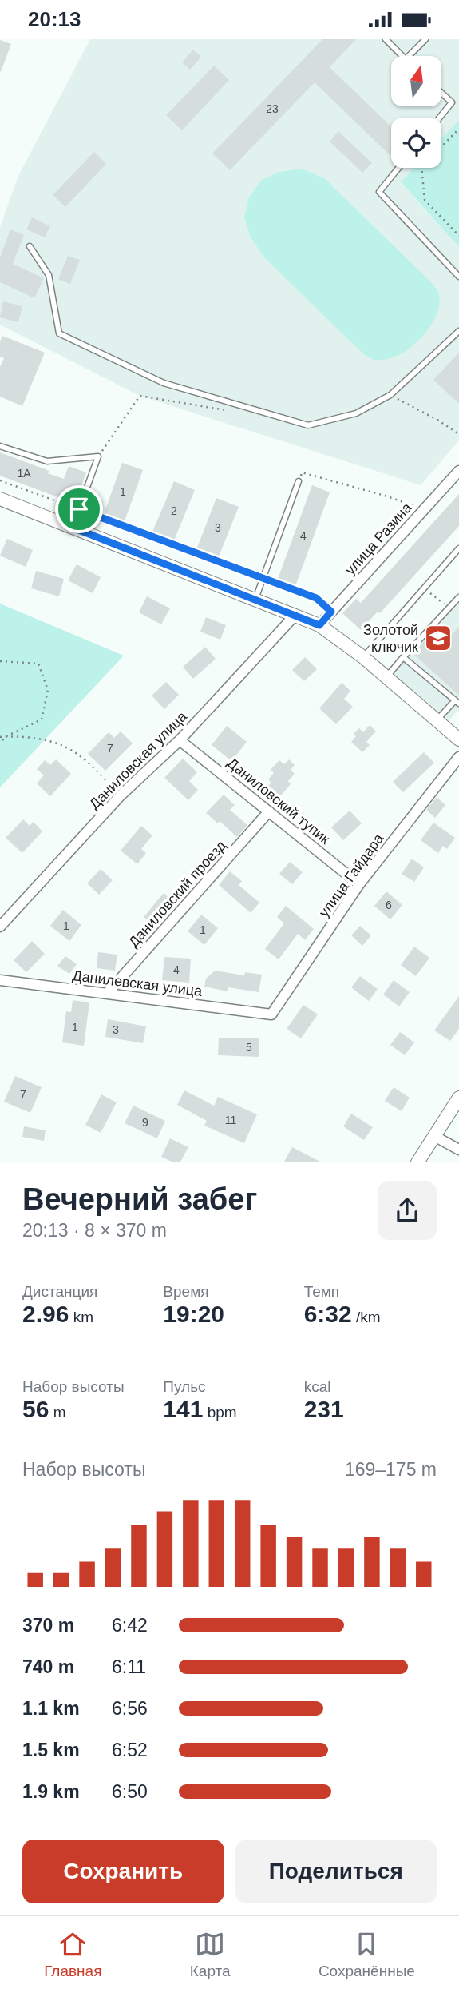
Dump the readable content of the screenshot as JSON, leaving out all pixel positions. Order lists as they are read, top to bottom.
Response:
{
  "streets": {
    "street": [
      "улица Разина",
      "Даниловская улица",
      "Даниловский тупик",
      "улица Гайдара",
      "Даниловский проезд",
      "Данилевская улица"
    ]
  },
  "crossings": [
    ["Даниловская улица", "Даниловский тупик"],
    ["Даниловский тупик", "улица Гайдара"],
    ["Даниловский тупик", "Даниловский проезд"],
    ["улица Гайдара", "Данилевская улица"],
    ["Даниловский проезд", "Данилевская улица"]
  ],
  "places": {
    "school or university": ["Золотой ключик"]
  },
  "house_numbers": [
    "23",
    "1А",
    "1",
    "2",
    "3",
    "4",
    "7",
    "6",
    "1",
    "1",
    "4",
    "1",
    "3",
    "5",
    "7",
    "11",
    "9"
  ],
  "north": "top",
  "page": {
    "status": "20:13",
    "heading": ["Вечерний забег", "20:13 · 8 × 370 m"],
    "stats": [
      ["Дистанция", "2.96 km"],
      ["Время", "19:20"],
      ["Темп", "6:32 /km"],
      ["Набор высоты", "56 m"],
      ["Пульс", "141 bpm"],
      ["kcal", "231"]
    ],
    "chart": ["Набор высоты", "169–175 m"],
    "list": [
      {
        "name": "370 m",
        "note": "6:42"
      },
      {
        "name": "740 m",
        "note": "6:11"
      },
      {
        "name": "1.1 km",
        "note": "6:56"
      },
      {
        "name": "1.5 km",
        "note": "6:52"
      },
      {
        "name": "1.9 km",
        "note": "6:50"
      }
    ],
    "buttons": ["Сохранить", "Поделиться"],
    "tabs": ["Главная", "Карта", "Сохранённые"]
  }
}
